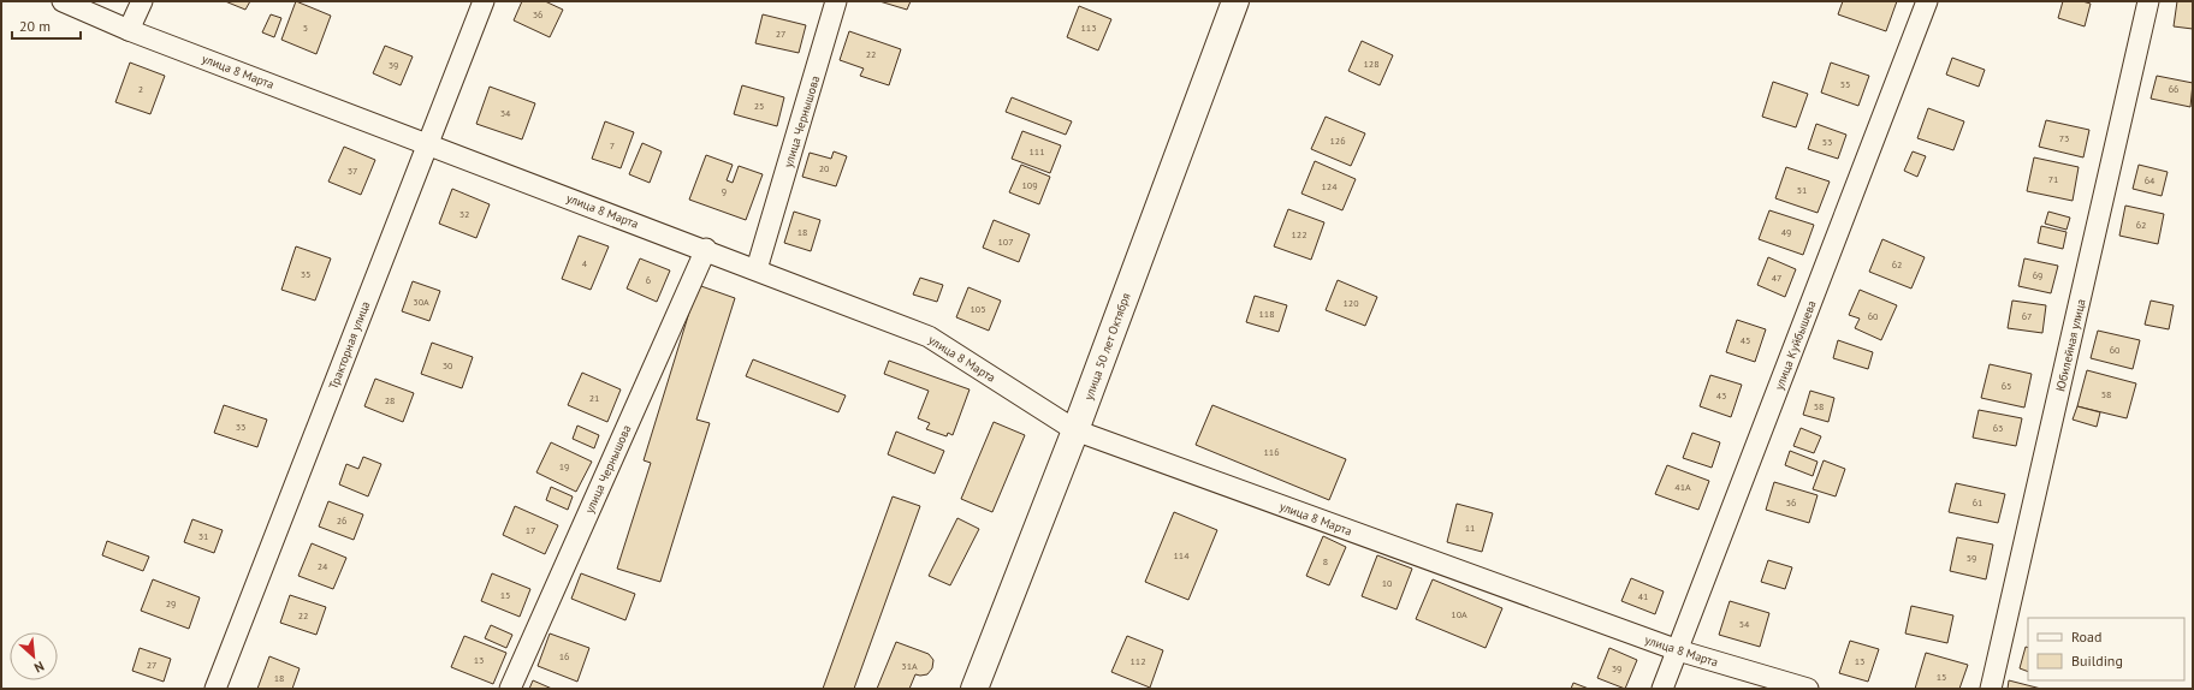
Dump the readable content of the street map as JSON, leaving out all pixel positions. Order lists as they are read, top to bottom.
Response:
{
  "streets": {
    "main road": ["улица 50 лет Октября"],
    "street": [
      "улица 8 Марта",
      "улица Чернышова",
      "Тракторная улица",
      "улица Куйбышева",
      "Юбилейная улица"
    ]
  },
  "crossings": [
    ["улица 8 Марта", "улица Чернышова"],
    ["улица 8 Марта", "Тракторная улица"],
    ["улица 8 Марта", "улица Куйбышева"],
    ["улица 8 Марта", "улица 50 лет Октября"]
  ],
  "house_numbers": [
    "36",
    "5",
    "113",
    "27",
    "22",
    "128",
    "39",
    "55",
    "2",
    "66",
    "25",
    "34",
    "73",
    "126",
    "53",
    "7",
    "111",
    "20",
    "37",
    "71",
    "64",
    "109",
    "124",
    "51",
    "9",
    "32",
    "62",
    "18",
    "49",
    "122",
    "107",
    "4",
    "62",
    "35",
    "69",
    "47",
    "6",
    "30А",
    "120",
    "105",
    "118",
    "60",
    "67",
    "45",
    "60",
    "30",
    "65",
    "58",
    "43",
    "21",
    "28",
    "58",
    "33",
    "63",
    "116",
    "19",
    "41А",
    "56",
    "61",
    "26",
    "11",
    "17",
    "31",
    "114",
    "59",
    "8",
    "24",
    "10",
    "15",
    "41",
    "29",
    "10А",
    "22",
    "54",
    "16",
    "13",
    "112",
    "13",
    "27",
    "31А",
    "39",
    "15",
    "18"
  ],
  "legend": ["Road", "Building"],
  "scale_bar": "20 m",
  "north": "bottom right"
}
